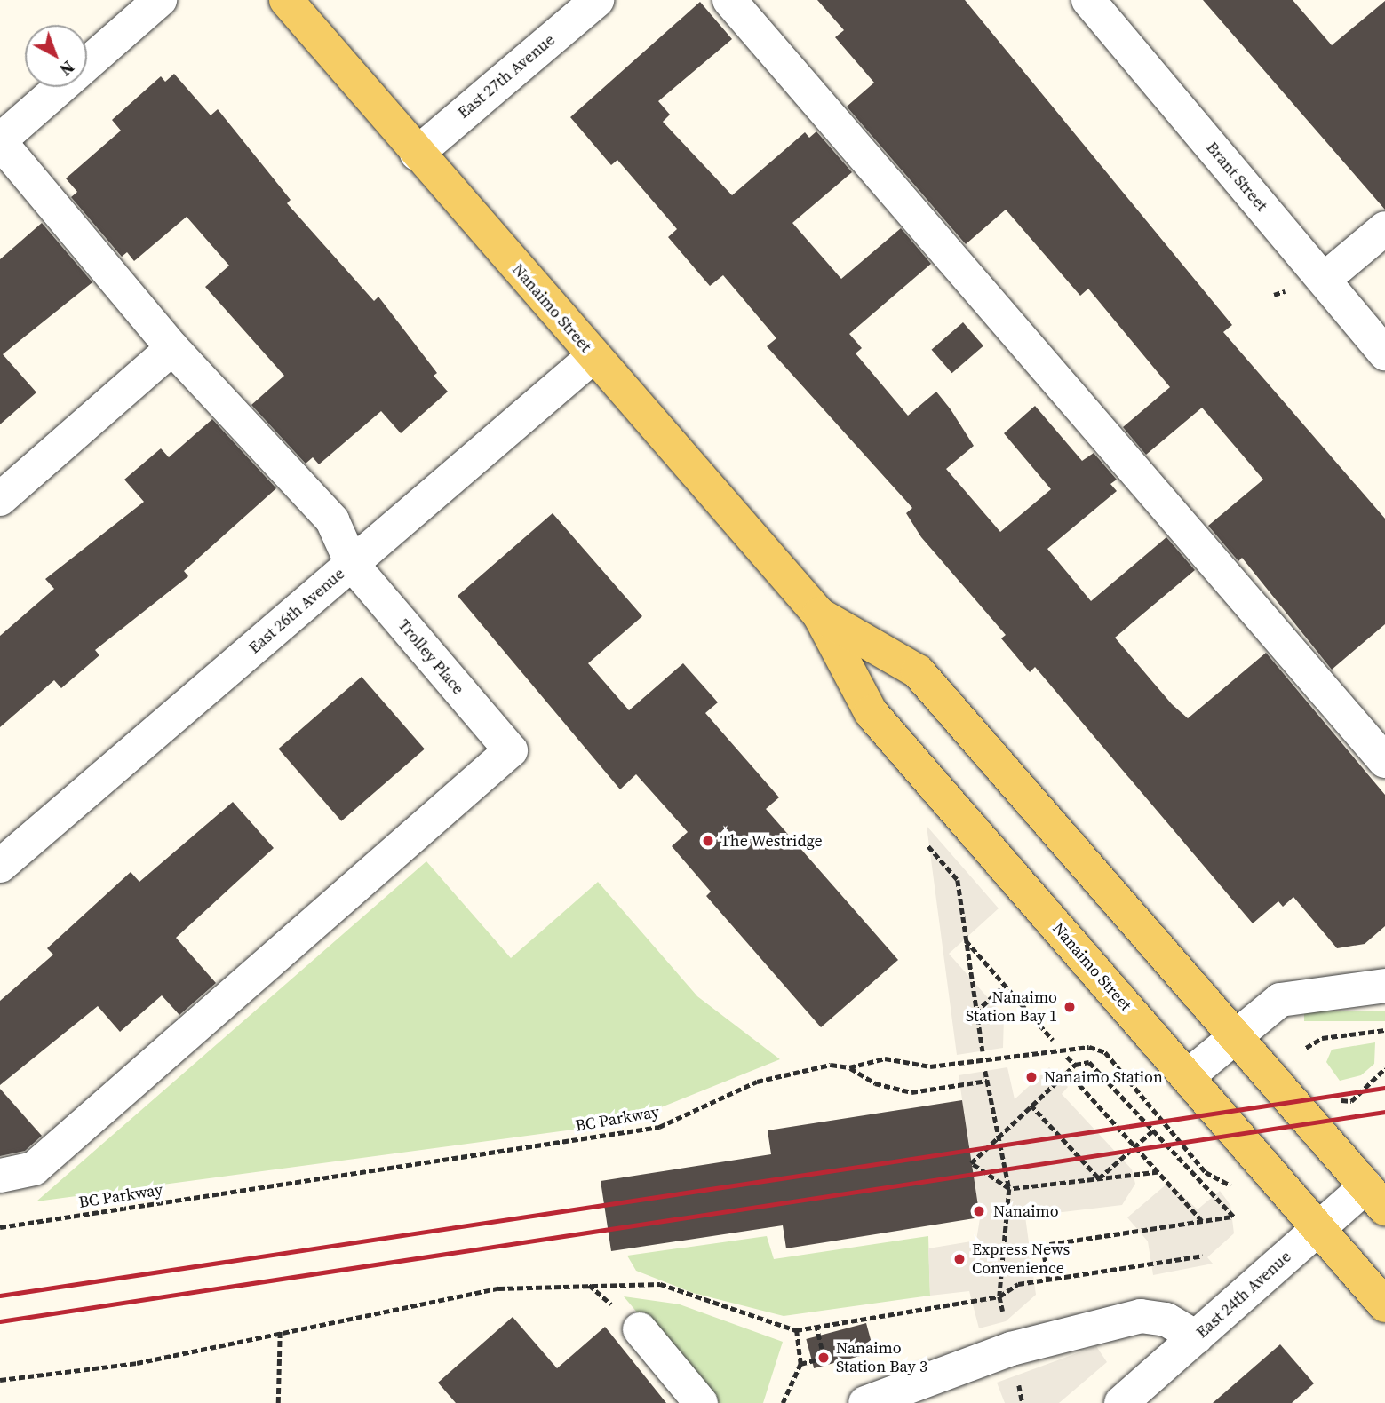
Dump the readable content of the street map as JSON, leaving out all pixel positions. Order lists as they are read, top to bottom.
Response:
{
  "streets": {
    "main road": ["Nanaimo Street"],
    "street": [
      "East 27th Avenue",
      "Brant Street",
      "East 26th Avenue",
      "Trolley Place",
      "East 24th Avenue"
    ],
    "path": ["BC Parkway"]
  },
  "crossings": [
    ["East 27th Avenue", "Nanaimo Street"],
    ["Nanaimo Street", "East 26th Avenue"],
    ["Nanaimo Street", "East 24th Avenue"],
    ["East 26th Avenue", "Trolley Place"]
  ],
  "places": [
    "The Westridge",
    "Nanaimo Station Bay 1",
    "Nanaimo Station",
    "Nanaimo",
    "Express News Convenience",
    "Nanaimo Station Bay 3"
  ],
  "north": "bottom right"
}
